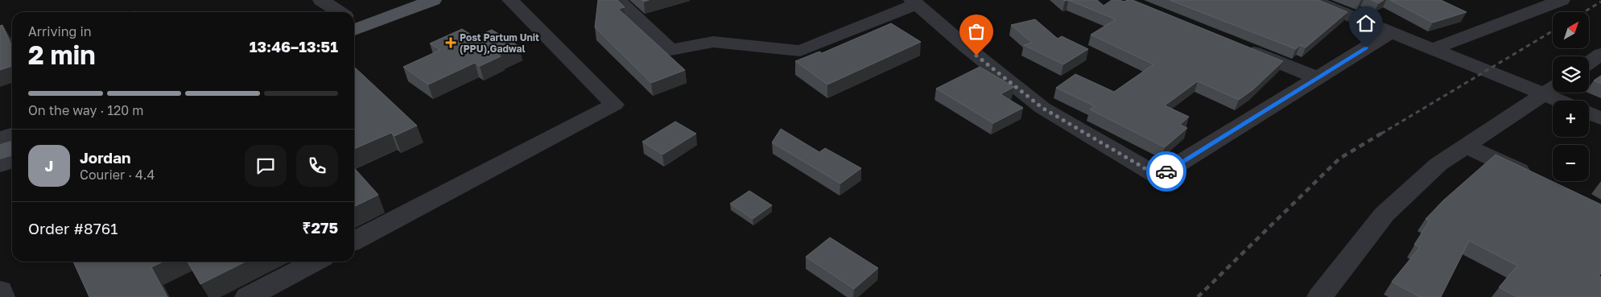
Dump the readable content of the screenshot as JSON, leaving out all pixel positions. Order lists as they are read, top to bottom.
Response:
{
  "places": {
    "health": ["Post Partum Unit (PPU),Gadwal"]
  },
  "north": "top right",
  "page": {
    "map_buttons": ["+", "−"],
    "heading": ["2 min", "Arriving in", "13:46–13:51"],
    "panel": [
      "Jordan",
      "Courier · 4.4",
      "Order #8761",
      "₹275"
    ],
    "bar": "On the way · 120 m",
    "round": "J"
  }
}
